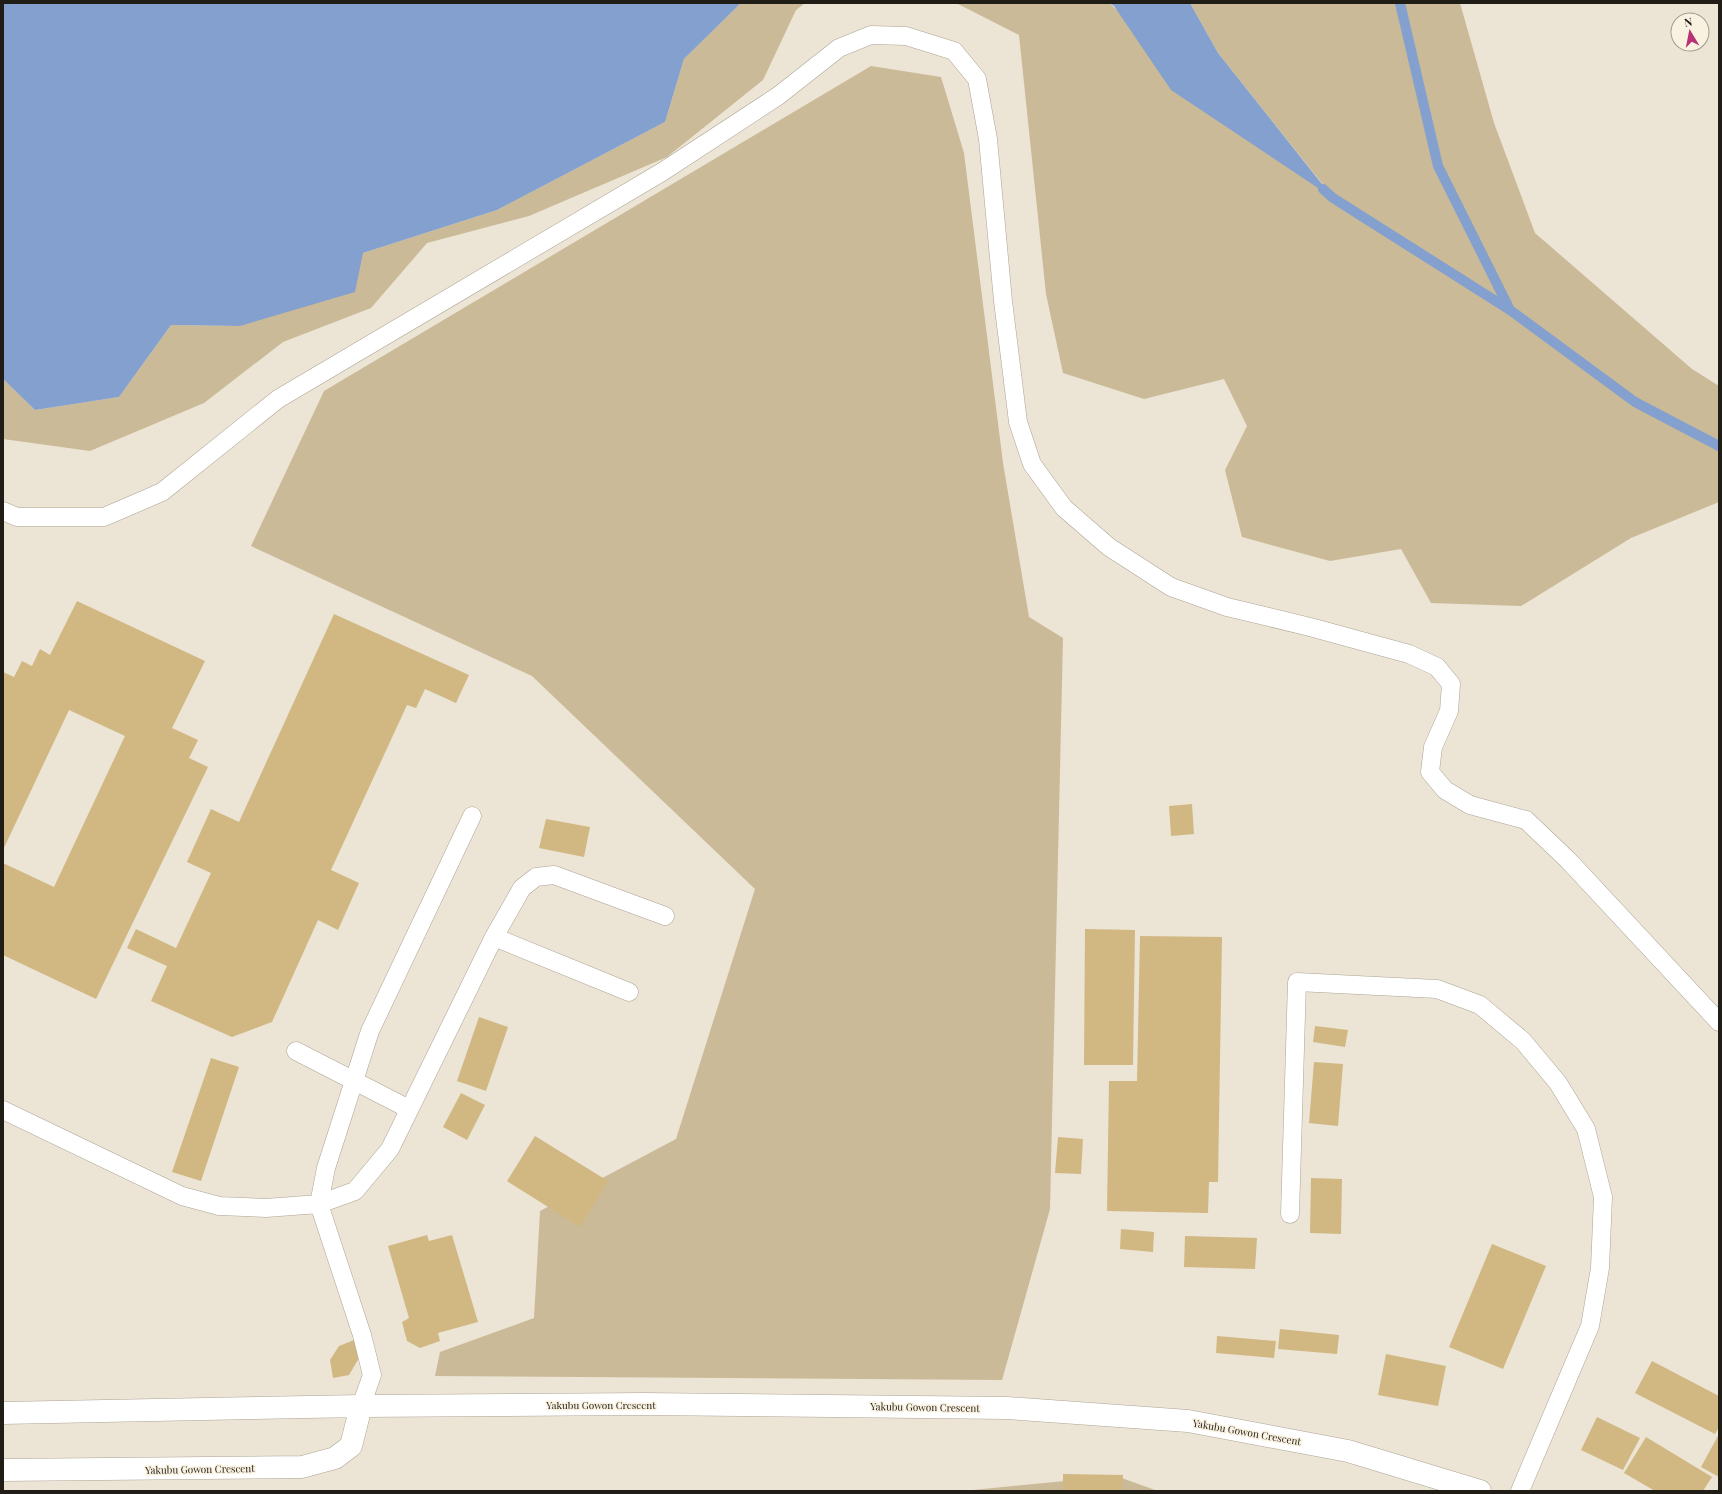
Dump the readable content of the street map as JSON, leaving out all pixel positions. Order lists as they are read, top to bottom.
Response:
{
  "streets": {
    "street": ["Yakubu Gowon Crescent"]
  },
  "north": "top"
}
